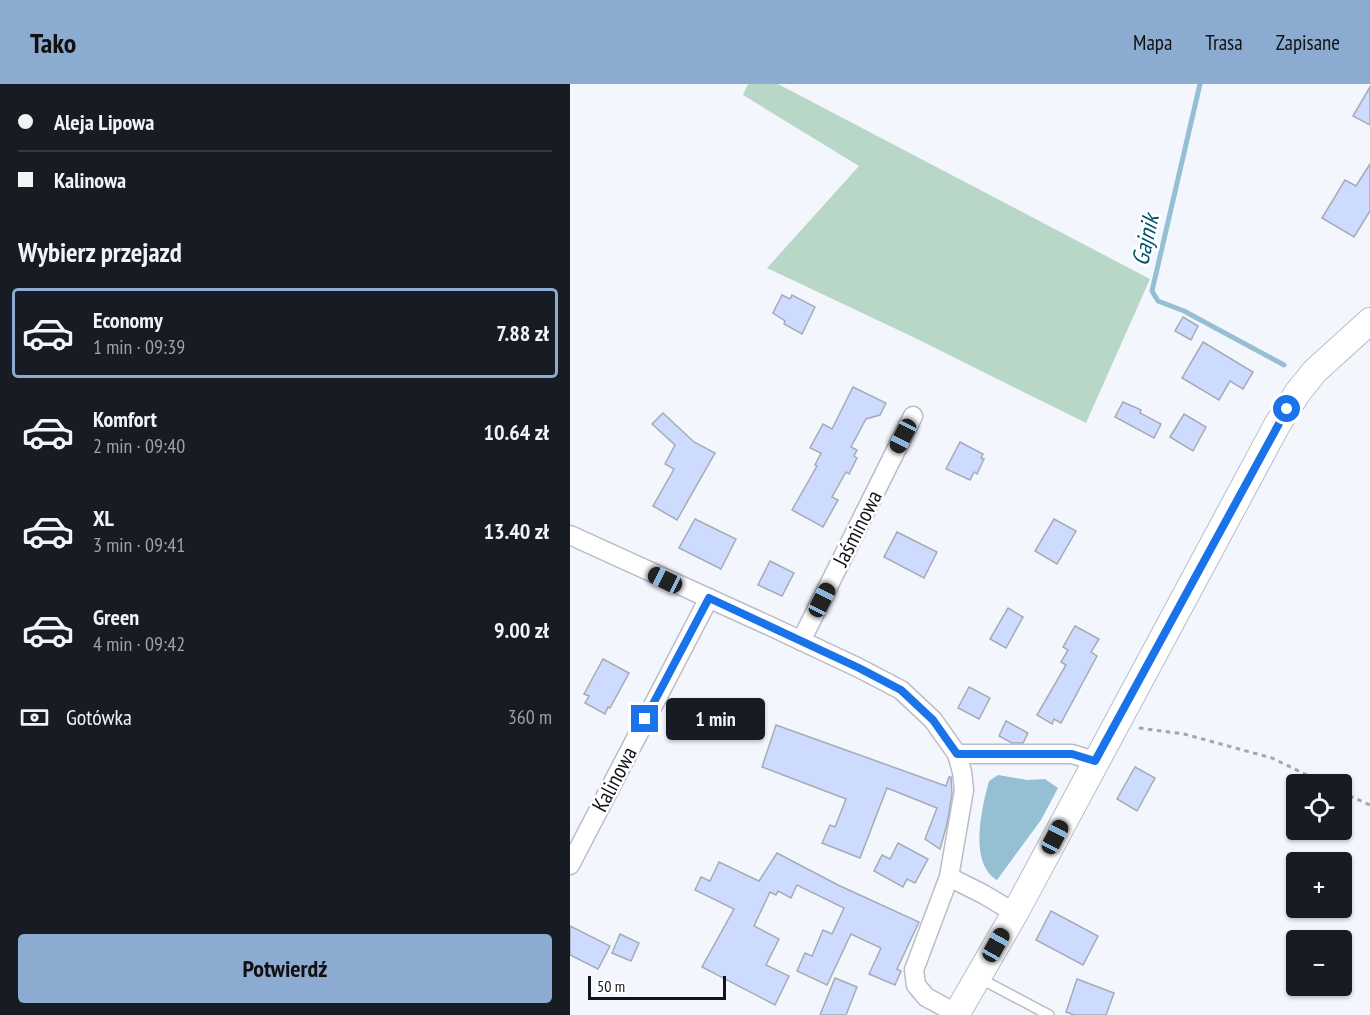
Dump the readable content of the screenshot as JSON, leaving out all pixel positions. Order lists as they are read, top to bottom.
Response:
{
  "streets": {
    "street": ["Jaśminowa", "Kalinowa"]
  },
  "water": ["Gajnik"],
  "scale_bar": "50 m",
  "page": {
    "header": "Tako",
    "nav": ["Mapa", "Trasa", "Zapisane"],
    "banner": ["Aleja Lipowa", "Kalinowa"],
    "heading": "Wybierz przejazd",
    "list": [
      {
        "name": "Economy",
        "note": "1 min · 09:39",
        "value": "7.88 zł"
      },
      {
        "name": "Komfort",
        "note": "2 min · 09:40",
        "value": "10.64 zł"
      },
      {
        "name": "XL",
        "note": "3 min · 09:41",
        "value": "13.40 zł"
      },
      {
        "name": "Green",
        "note": "4 min · 09:42",
        "value": "9.00 zł"
      }
    ],
    "pay": ["Gotówka", "360 m"],
    "bubble": "1 min",
    "map_buttons": ["+", "−"],
    "buttons": "Potwierdź",
    "scale": "50 m"
  }
}
